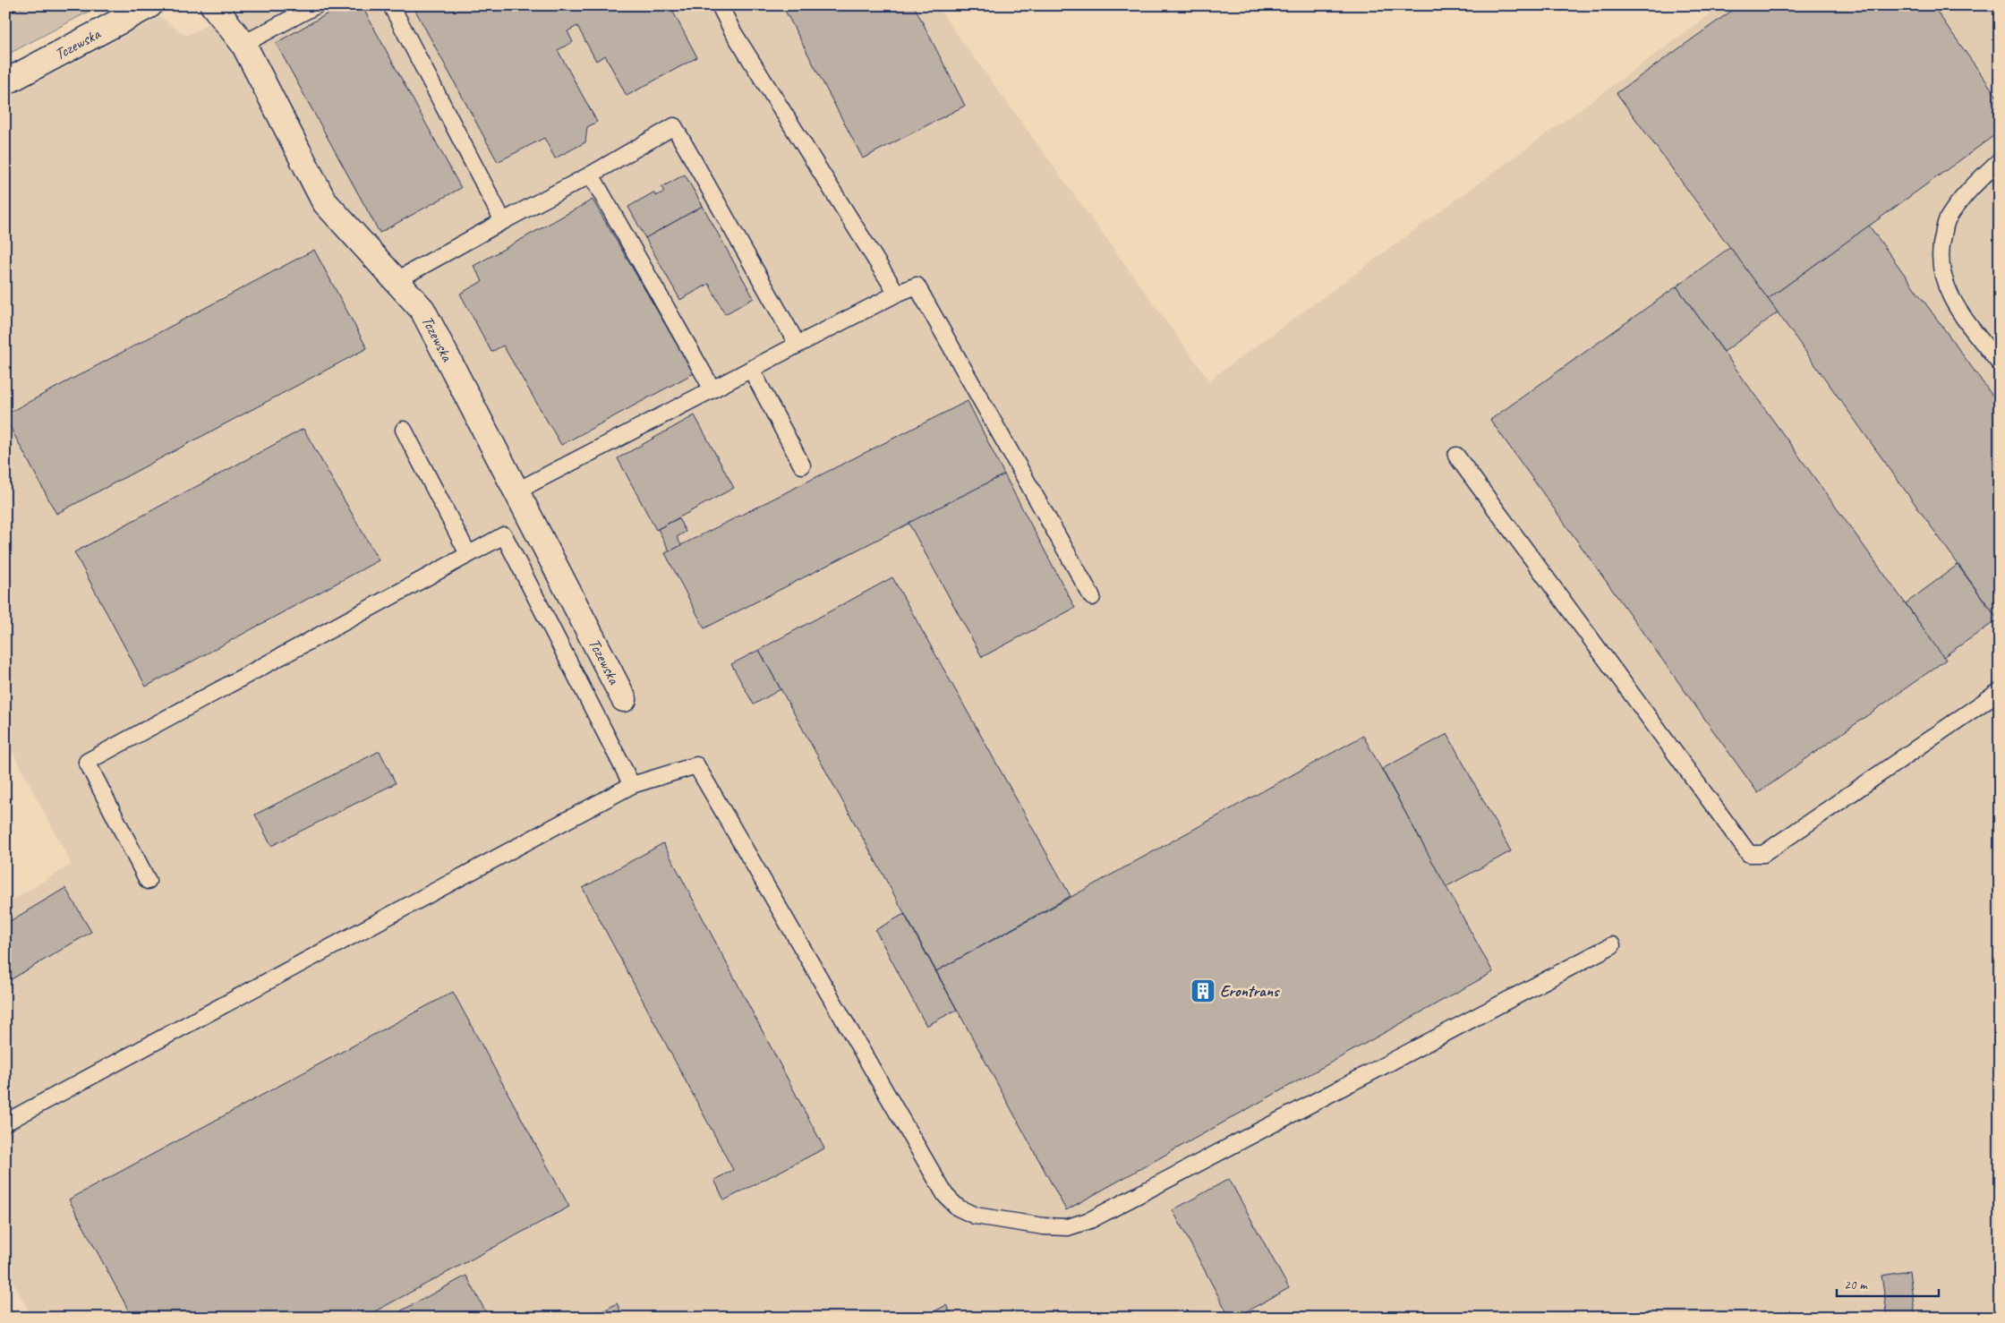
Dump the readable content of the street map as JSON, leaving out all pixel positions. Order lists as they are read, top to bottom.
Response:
{
  "streets": {
    "street": ["Tczewska"]
  },
  "places": {
    "building": ["Erontrans"]
  },
  "scale_bar": "20 m"
}
